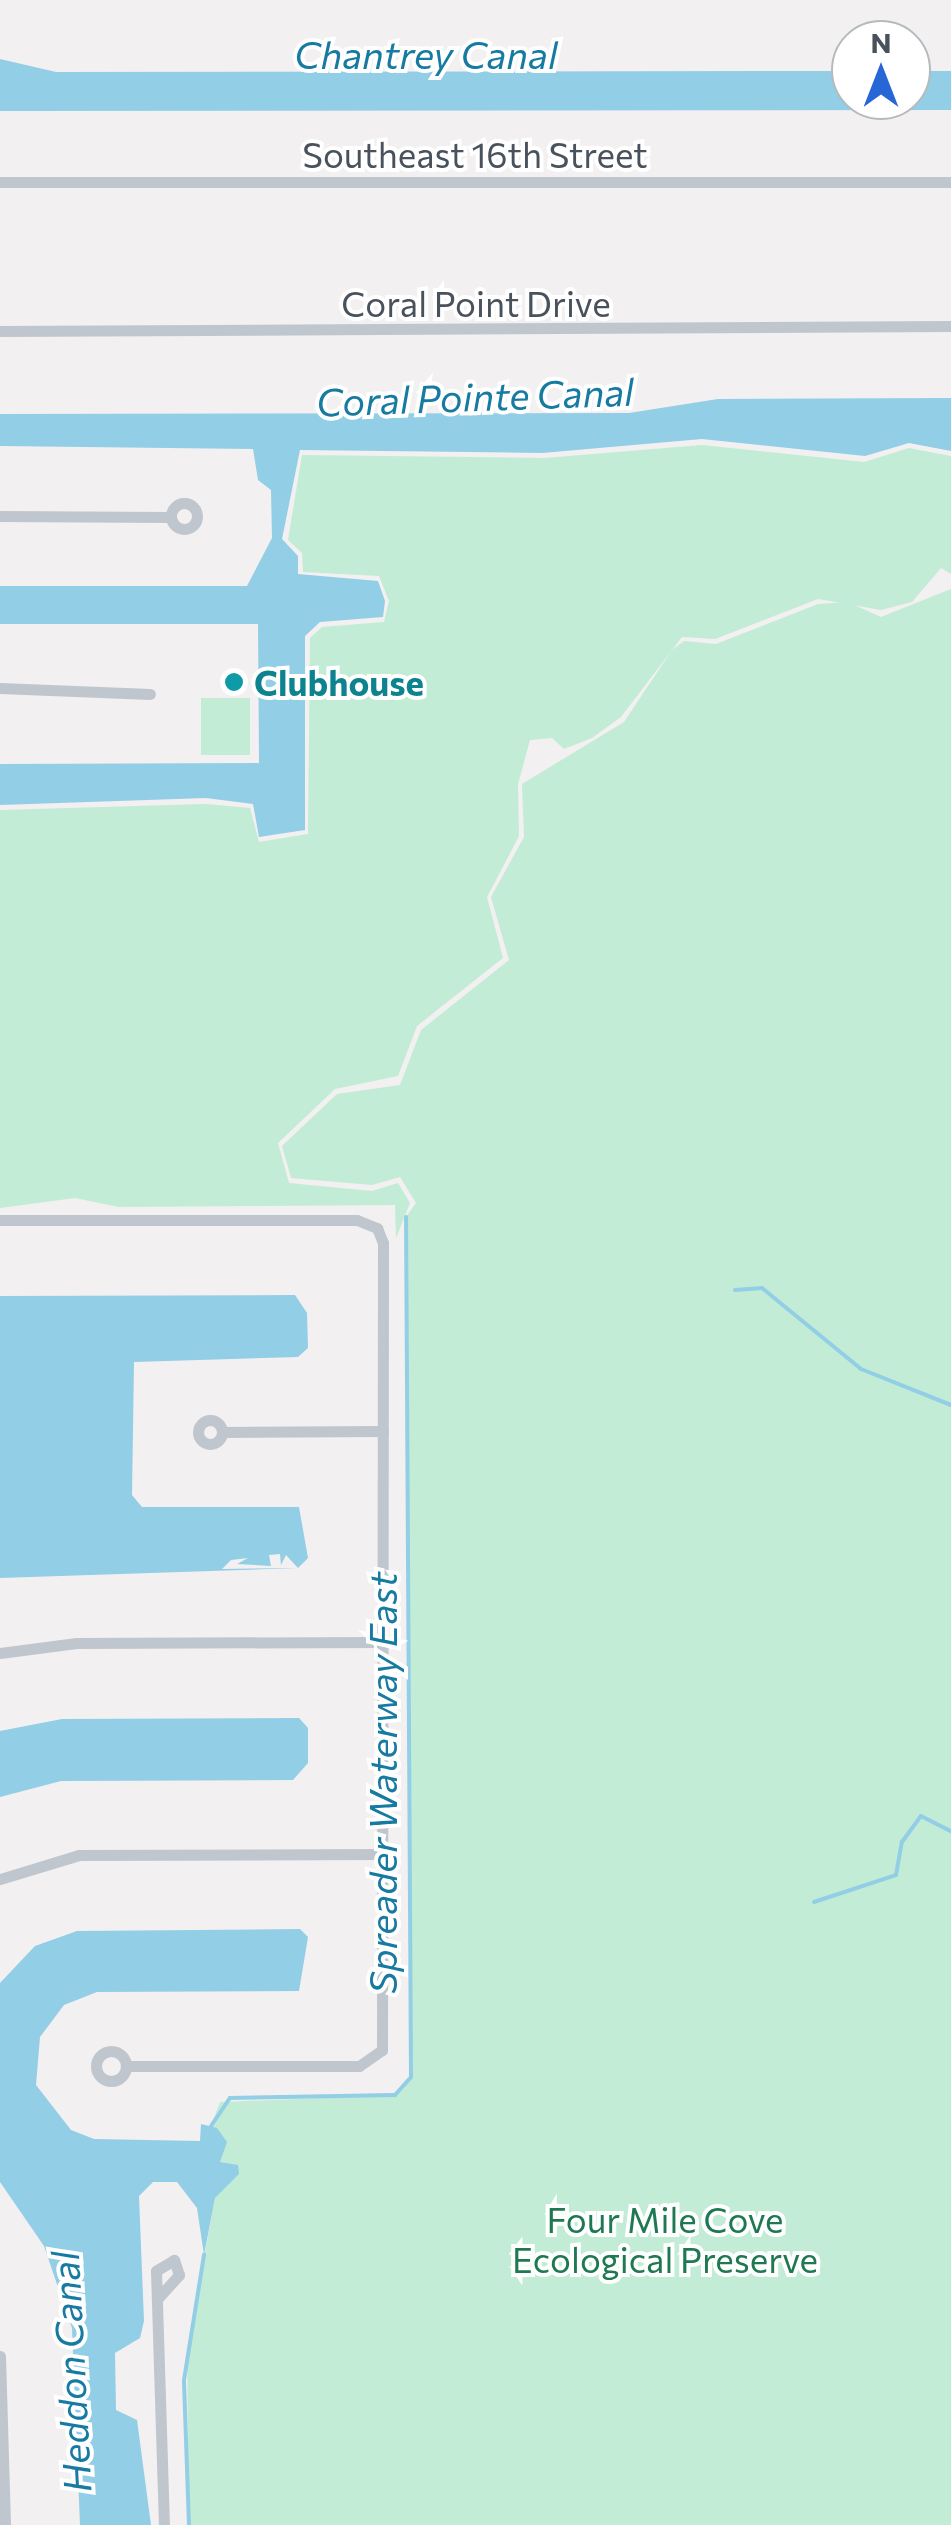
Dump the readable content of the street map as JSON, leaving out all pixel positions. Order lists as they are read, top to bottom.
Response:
{
  "streets": {
    "street": ["Southeast 16th Street", "Coral Point Drive"]
  },
  "water": [
    "Chantrey Canal",
    "Coral Pointe Canal",
    "Spreader Waterway East",
    "Heddon Canal"
  ],
  "parks": ["Four Mile Cove Ecological Preserve"],
  "places": ["Clubhouse"],
  "north": "top"
}
